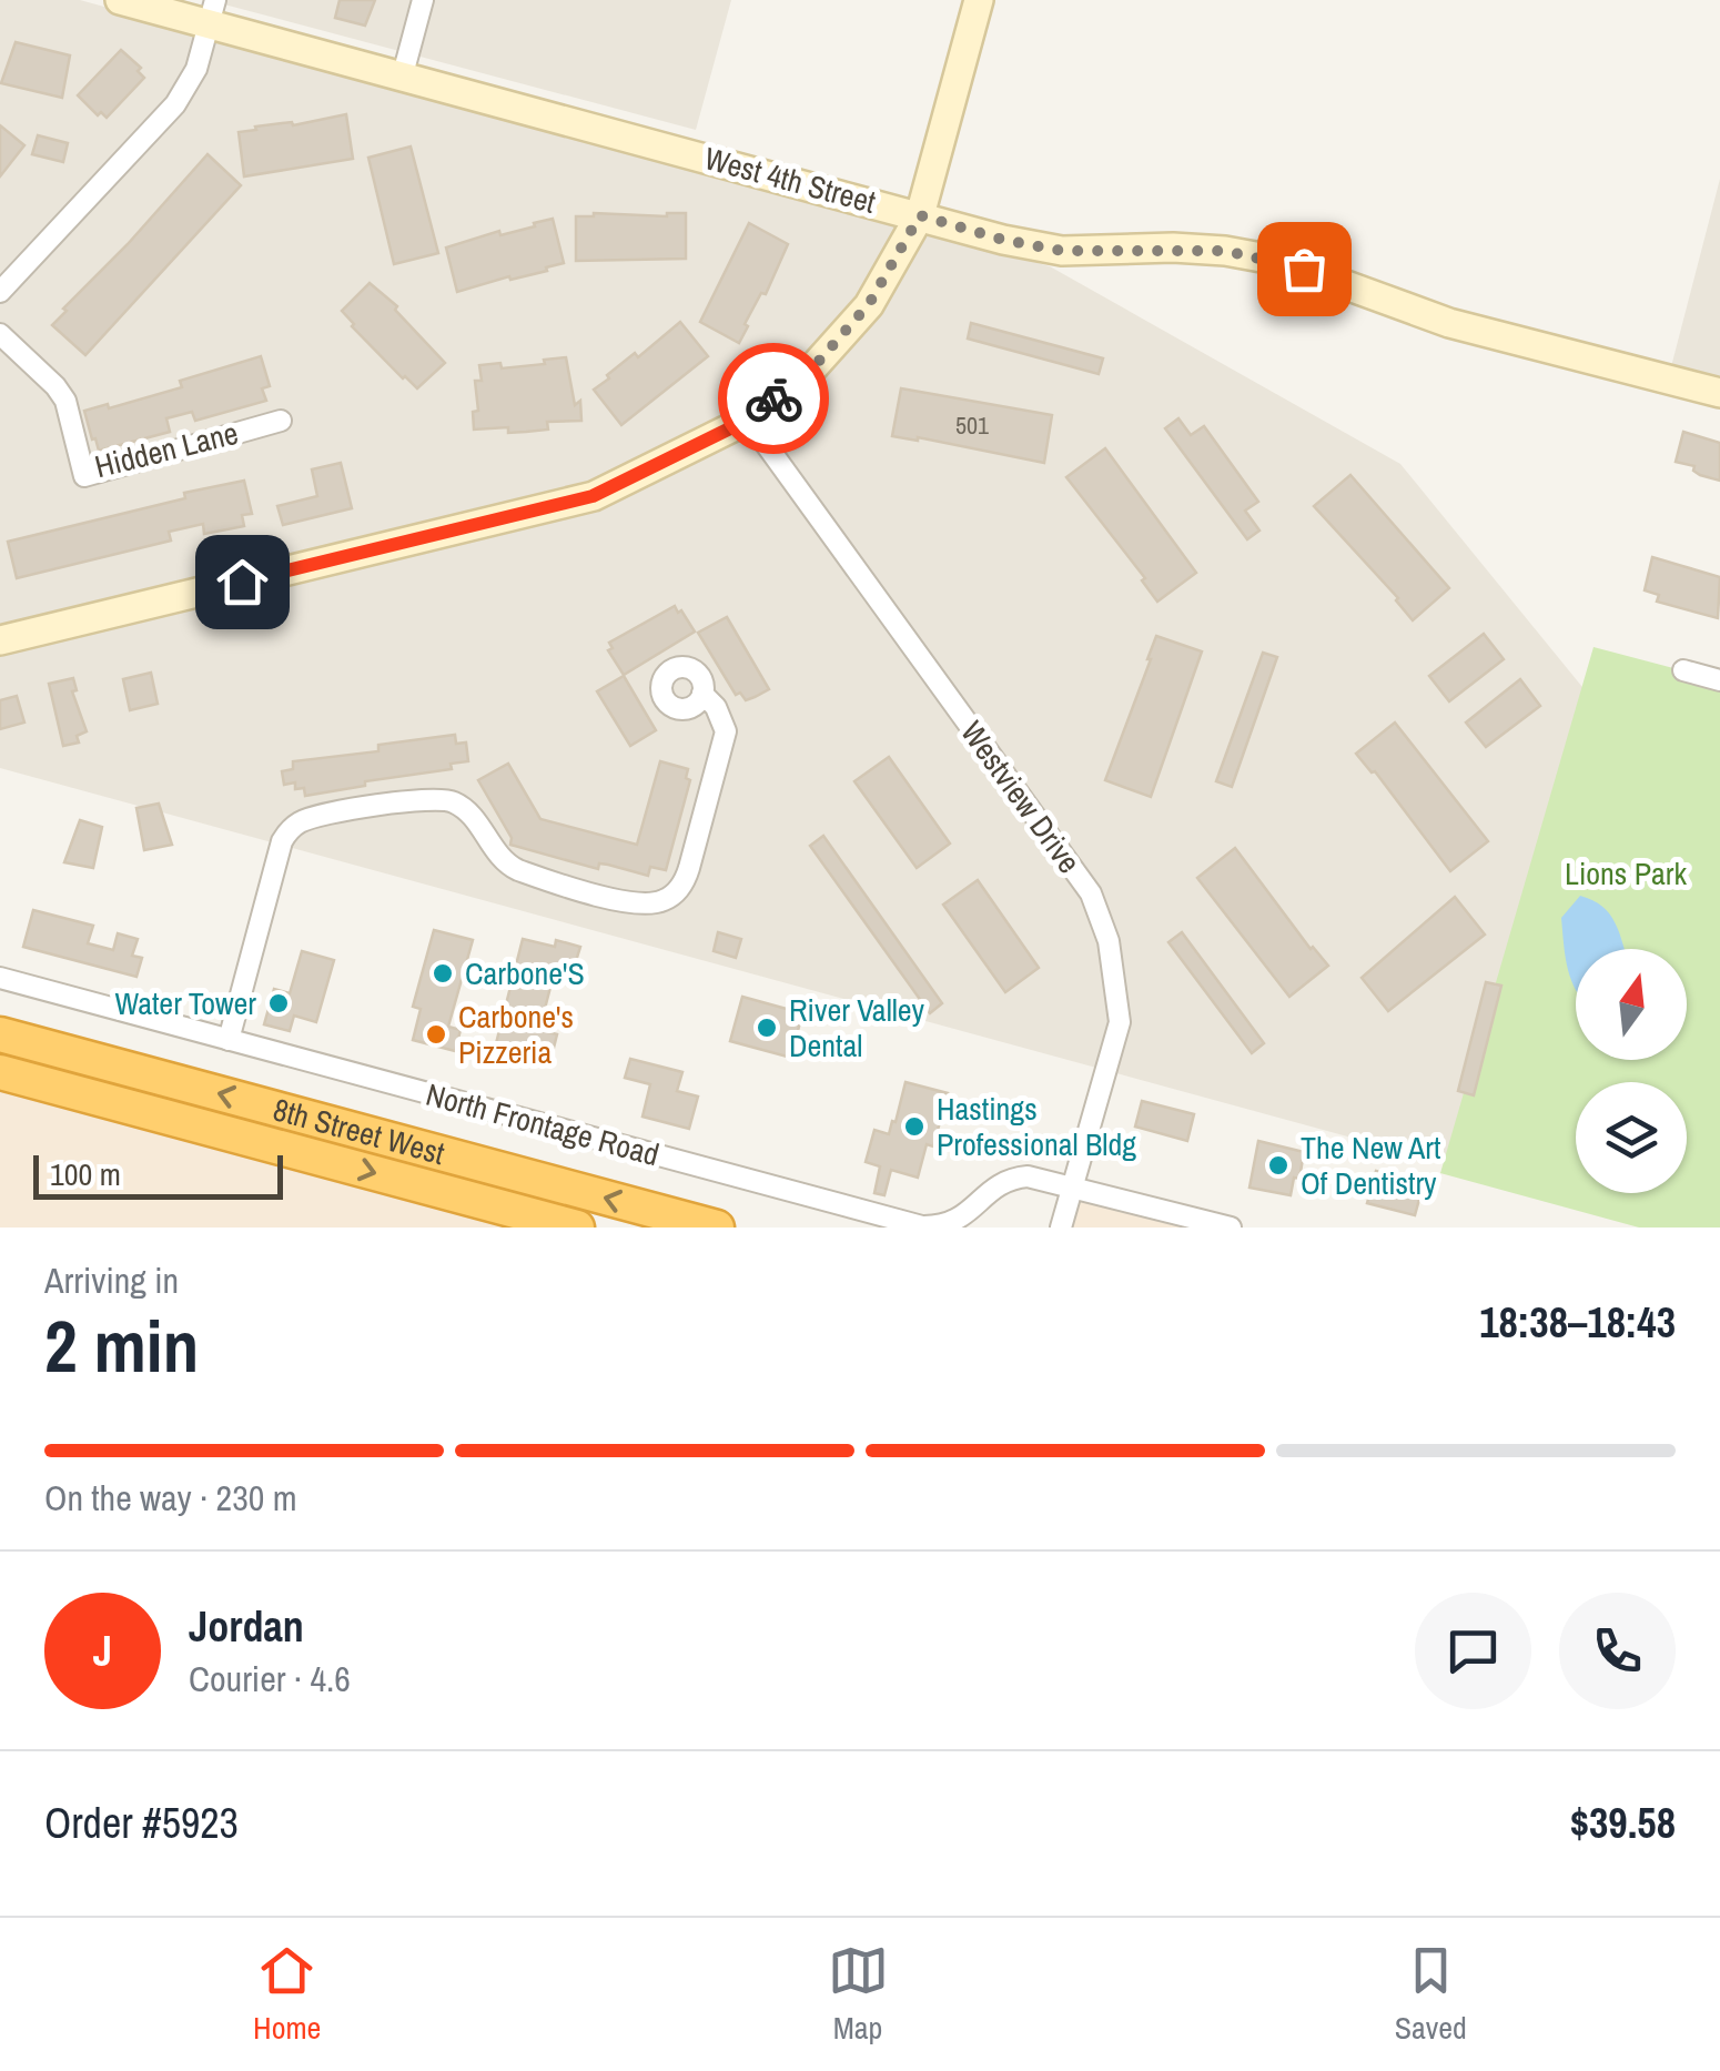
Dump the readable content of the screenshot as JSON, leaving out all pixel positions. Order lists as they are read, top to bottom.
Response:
{
  "streets": {
    "highway": ["8th Street West"],
    "street": [
      "West 4th Street",
      "Hidden Lane",
      "Westview Drive",
      "North Frontage Road"
    ]
  },
  "crossings": [
    ["Westview Drive", "North Frontage Road"]
  ],
  "parks": ["Lions Park"],
  "places": [
    "Carbone'S",
    "Water Tower",
    "River Valley Dental",
    "Carbone's Pizzeria",
    "Hastings Professional Bldg",
    "The New Art Of Dentistry"
  ],
  "house_numbers": ["501"],
  "scale_bar": "100 m",
  "north": "top",
  "page": {
    "scale": "100 m",
    "heading": ["2 min", "Arriving in", "18:38–18:43"],
    "panel": [
      "Jordan",
      "Courier · 4.6",
      "Order #5923",
      "$39.58"
    ],
    "bar": "On the way · 230 m",
    "round": "J",
    "tabs": ["Home", "Map", "Saved"]
  }
}
